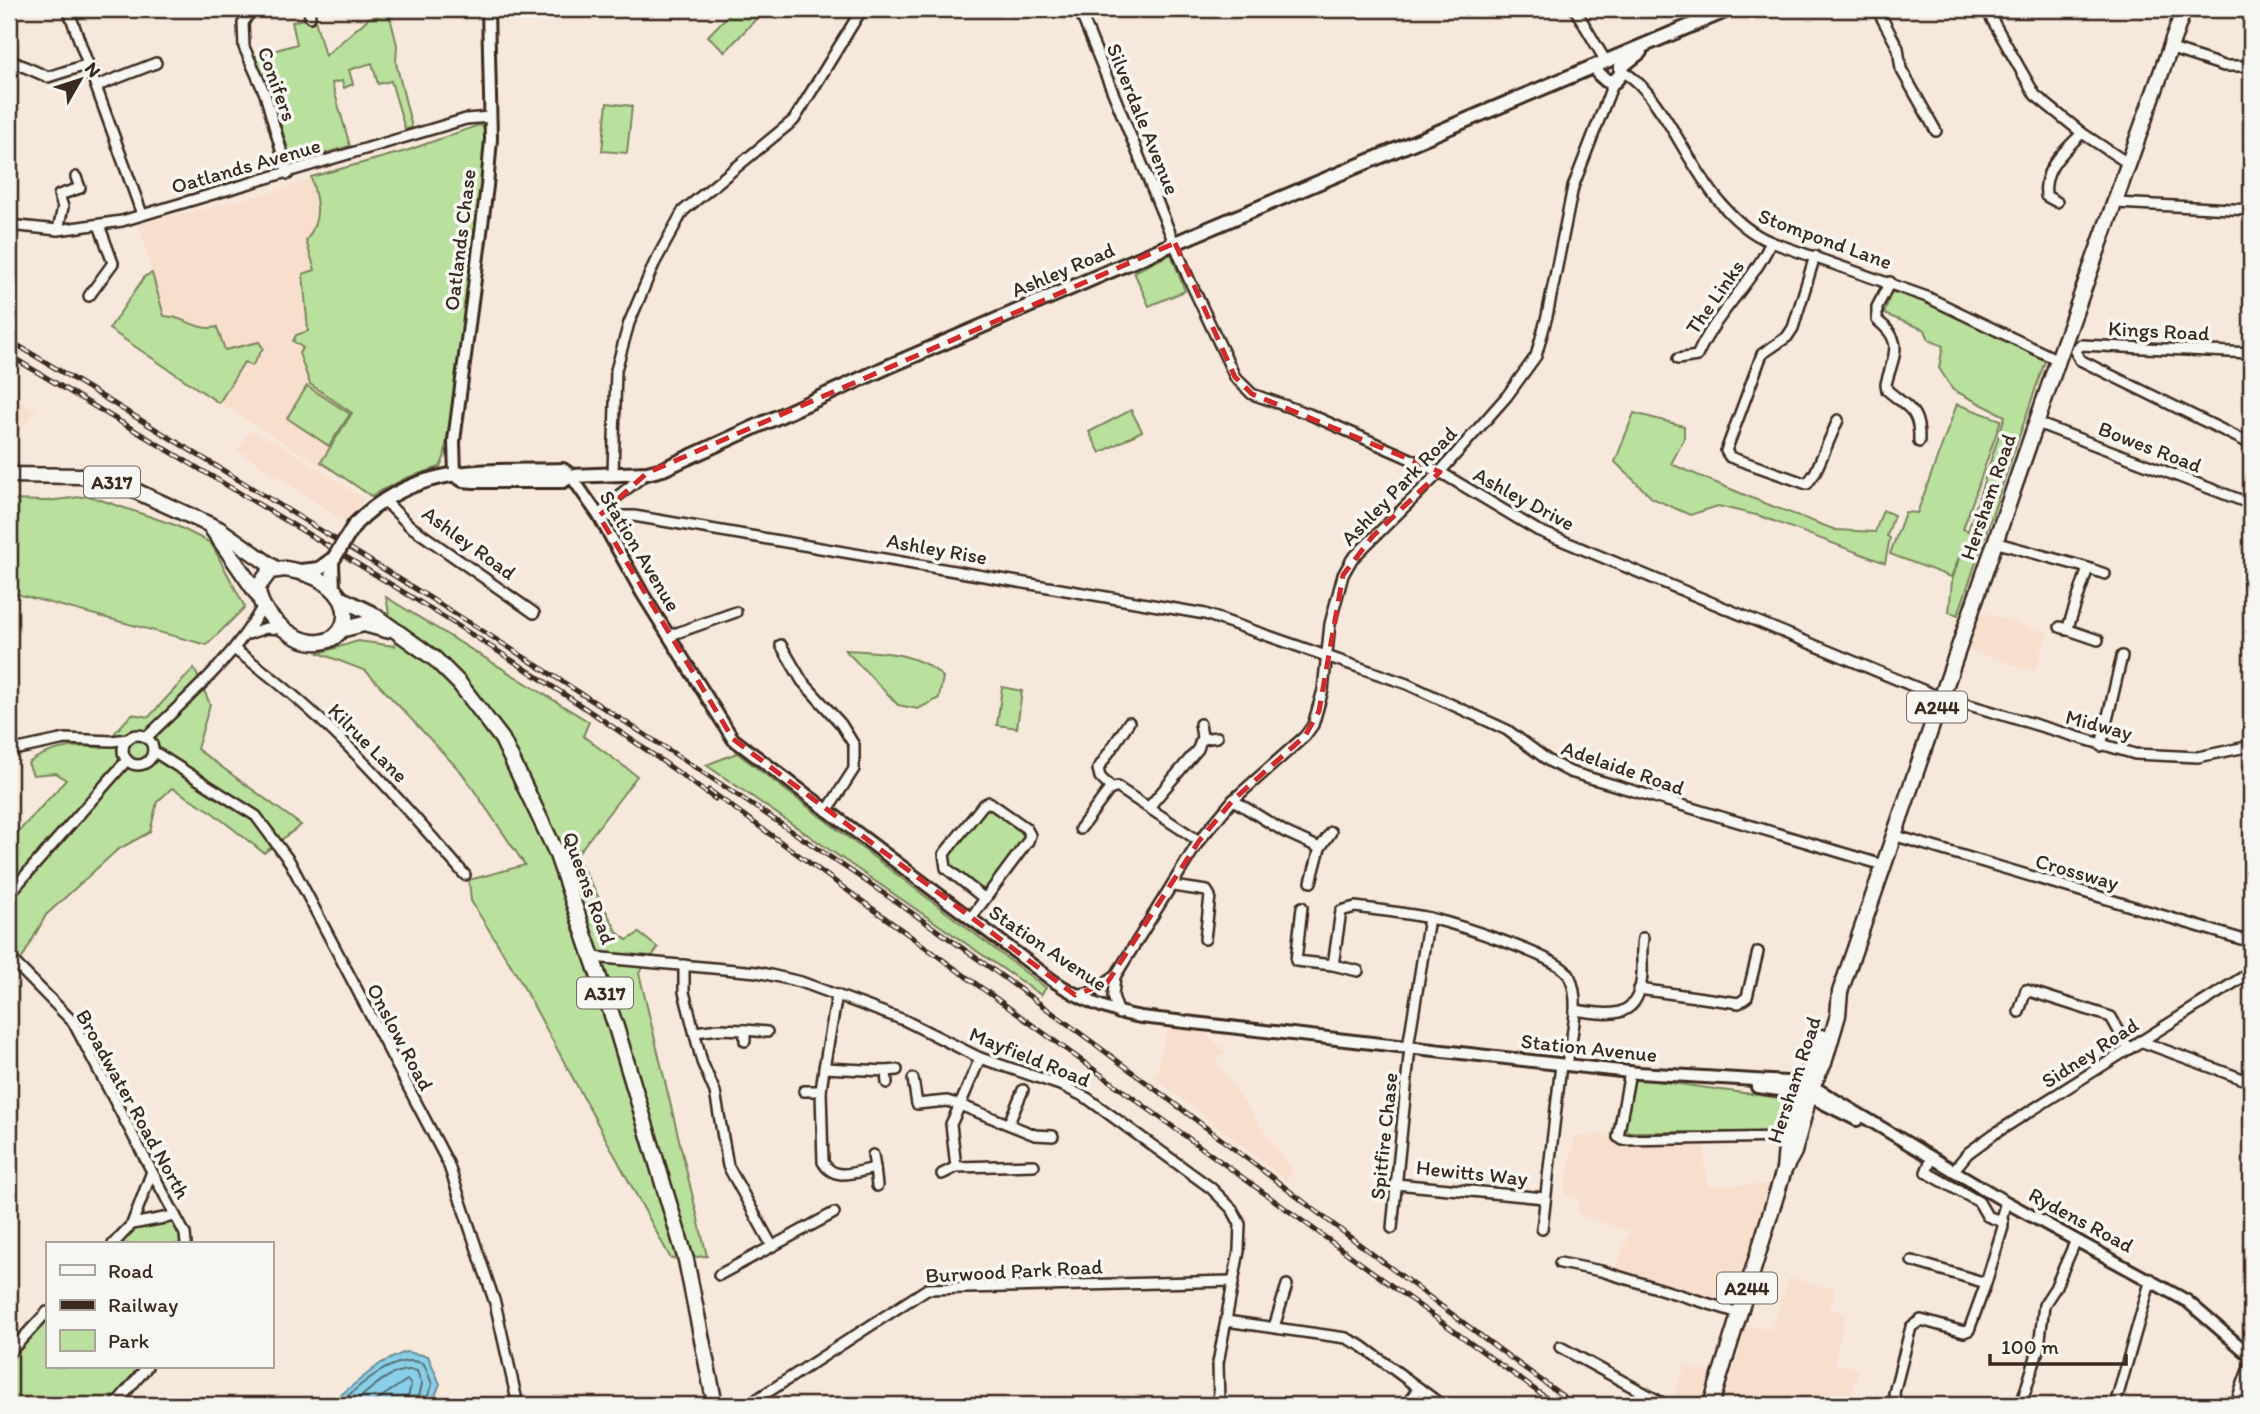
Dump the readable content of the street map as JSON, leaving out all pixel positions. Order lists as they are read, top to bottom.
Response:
{
  "streets": {
    "main road": [
      "Ashley Road",
      "A317",
      "Hersham Road",
      "A244",
      "Queens Road"
    ],
    "street": [
      "Conifers",
      "Silverdale Avenue",
      "Oatlands Avenue",
      "Stompond Lane",
      "Oatlands Chase",
      "The Links",
      "Kings Road",
      "Bowes Road",
      "Ashley Park Road",
      "Ashley Drive",
      "Ashley Rise",
      "Station Avenue",
      "Midway",
      "Kilrue Lane",
      "Adelaide Road",
      "Crossway",
      "Onslow Road",
      "Sidney Road",
      "Mayfield Road",
      "Broadwater Road North",
      "Spitfire Chase",
      "Hewitts Way",
      "Rydens Road",
      "Burwood Park Road"
    ]
  },
  "crossings": [
    ["Conifers", "Oatlands Avenue"],
    ["Silverdale Avenue", "Ashley Road"],
    ["Silverdale Avenue", "Ashley Drive"],
    ["Oatlands Avenue", "Oatlands Chase"],
    ["Stompond Lane", "Ashley Road"],
    ["Stompond Lane", "The Links"],
    ["Stompond Lane", "Ashley Park Road"],
    ["Stompond Lane", "Hersham Road"],
    ["Oatlands Chase", "Ashley Road"],
    ["Ashley Road", "Ashley Park Road"],
    ["Ashley Road", "Ashley Drive"],
    ["Ashley Road", "Station Avenue"],
    ["Bowes Road", "Hersham Road"],
    ["A317", "Queens Road"],
    ["Ashley Park Road", "Ashley Drive"],
    ["Ashley Park Road", "Ashley Rise"],
    ["Ashley Park Road", "Station Avenue"],
    ["Ashley Park Road", "Adelaide Road"],
    ["Hersham Road", "Ashley Drive"],
    ["Hersham Road", "Station Avenue"],
    ["Hersham Road", "Midway"],
    ["Hersham Road", "Adelaide Road"],
    ["Hersham Road", "Crossway"],
    ["Hersham Road", "Rydens Road"],
    ["Ashley Drive", "Midway"],
    ["Ashley Rise", "Station Avenue"],
    ["Ashley Rise", "Adelaide Road"],
    ["Station Avenue", "Spitfire Chase"],
    ["Station Avenue", "Rydens Road"],
    ["Queens Road", "Mayfield Road"],
    ["Sidney Road", "Rydens Road"],
    ["Mayfield Road", "Burwood Park Road"],
    ["Spitfire Chase", "Hewitts Way"]
  ],
  "legend": ["Road", "Railway", "Park"],
  "scale_bar": "100 m",
  "north": "top right"
}
